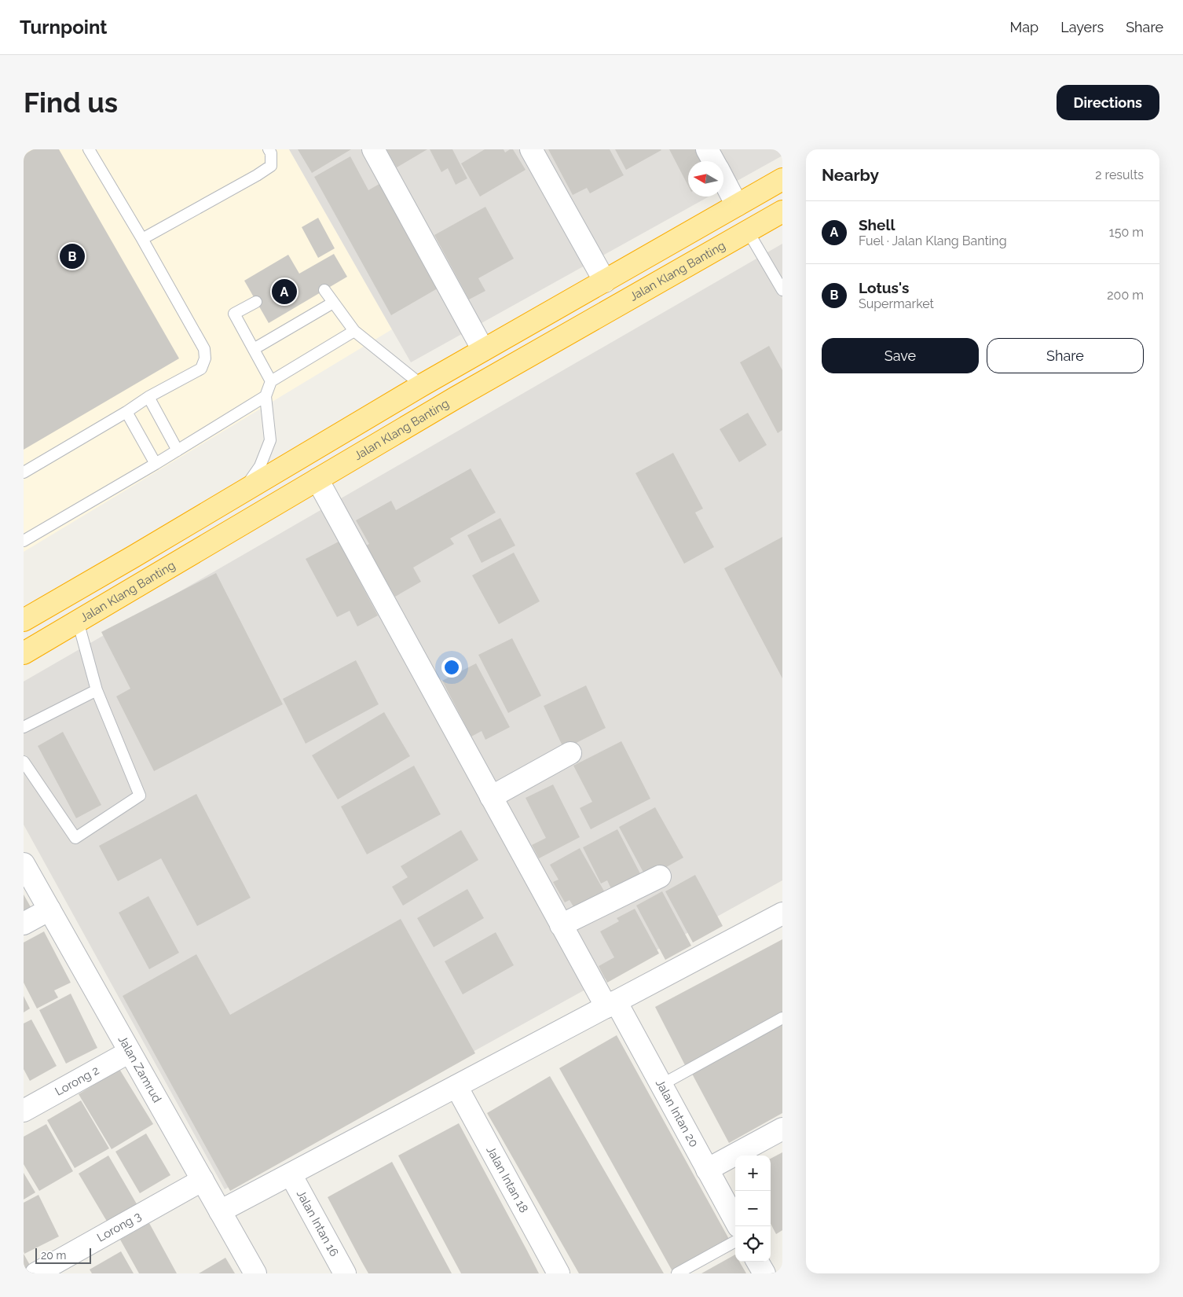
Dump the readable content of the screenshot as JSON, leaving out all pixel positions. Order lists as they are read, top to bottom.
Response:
{
  "streets": {
    "highway": ["Jalan Klang Banting"],
    "street": [
      "Jalan Zamrud",
      "Lorong 2",
      "Jalan Intan 20",
      "Jalan Intan 18",
      "Jalan Intan 16",
      "Lorong 3"
    ]
  },
  "crossings": [
    ["Jalan Klang Banting", "Jalan Intan 20"],
    ["Jalan Zamrud", "Lorong 2"],
    ["Jalan Zamrud", "Lorong 3"]
  ],
  "scale_bar": "20 m",
  "north": "left",
  "page": {
    "header": "Turnpoint",
    "nav": ["Map", "Layers", "Share"],
    "buttons": [
      "Directions",
      ["Save", "Share"]
    ],
    "title": "Find us",
    "heading": ["Nearby", "2 results"],
    "list": [
      {
        "mark": "A",
        "name": "Shell",
        "note": "Fuel · Jalan Klang Banting",
        "value": "150 m"
      },
      {
        "mark": "B",
        "name": "Lotus's",
        "note": "Supermarket",
        "value": "200 m"
      }
    ],
    "pins": ["B", "A"],
    "map_buttons": ["+", "−"],
    "scale": "20 m"
  }
}
